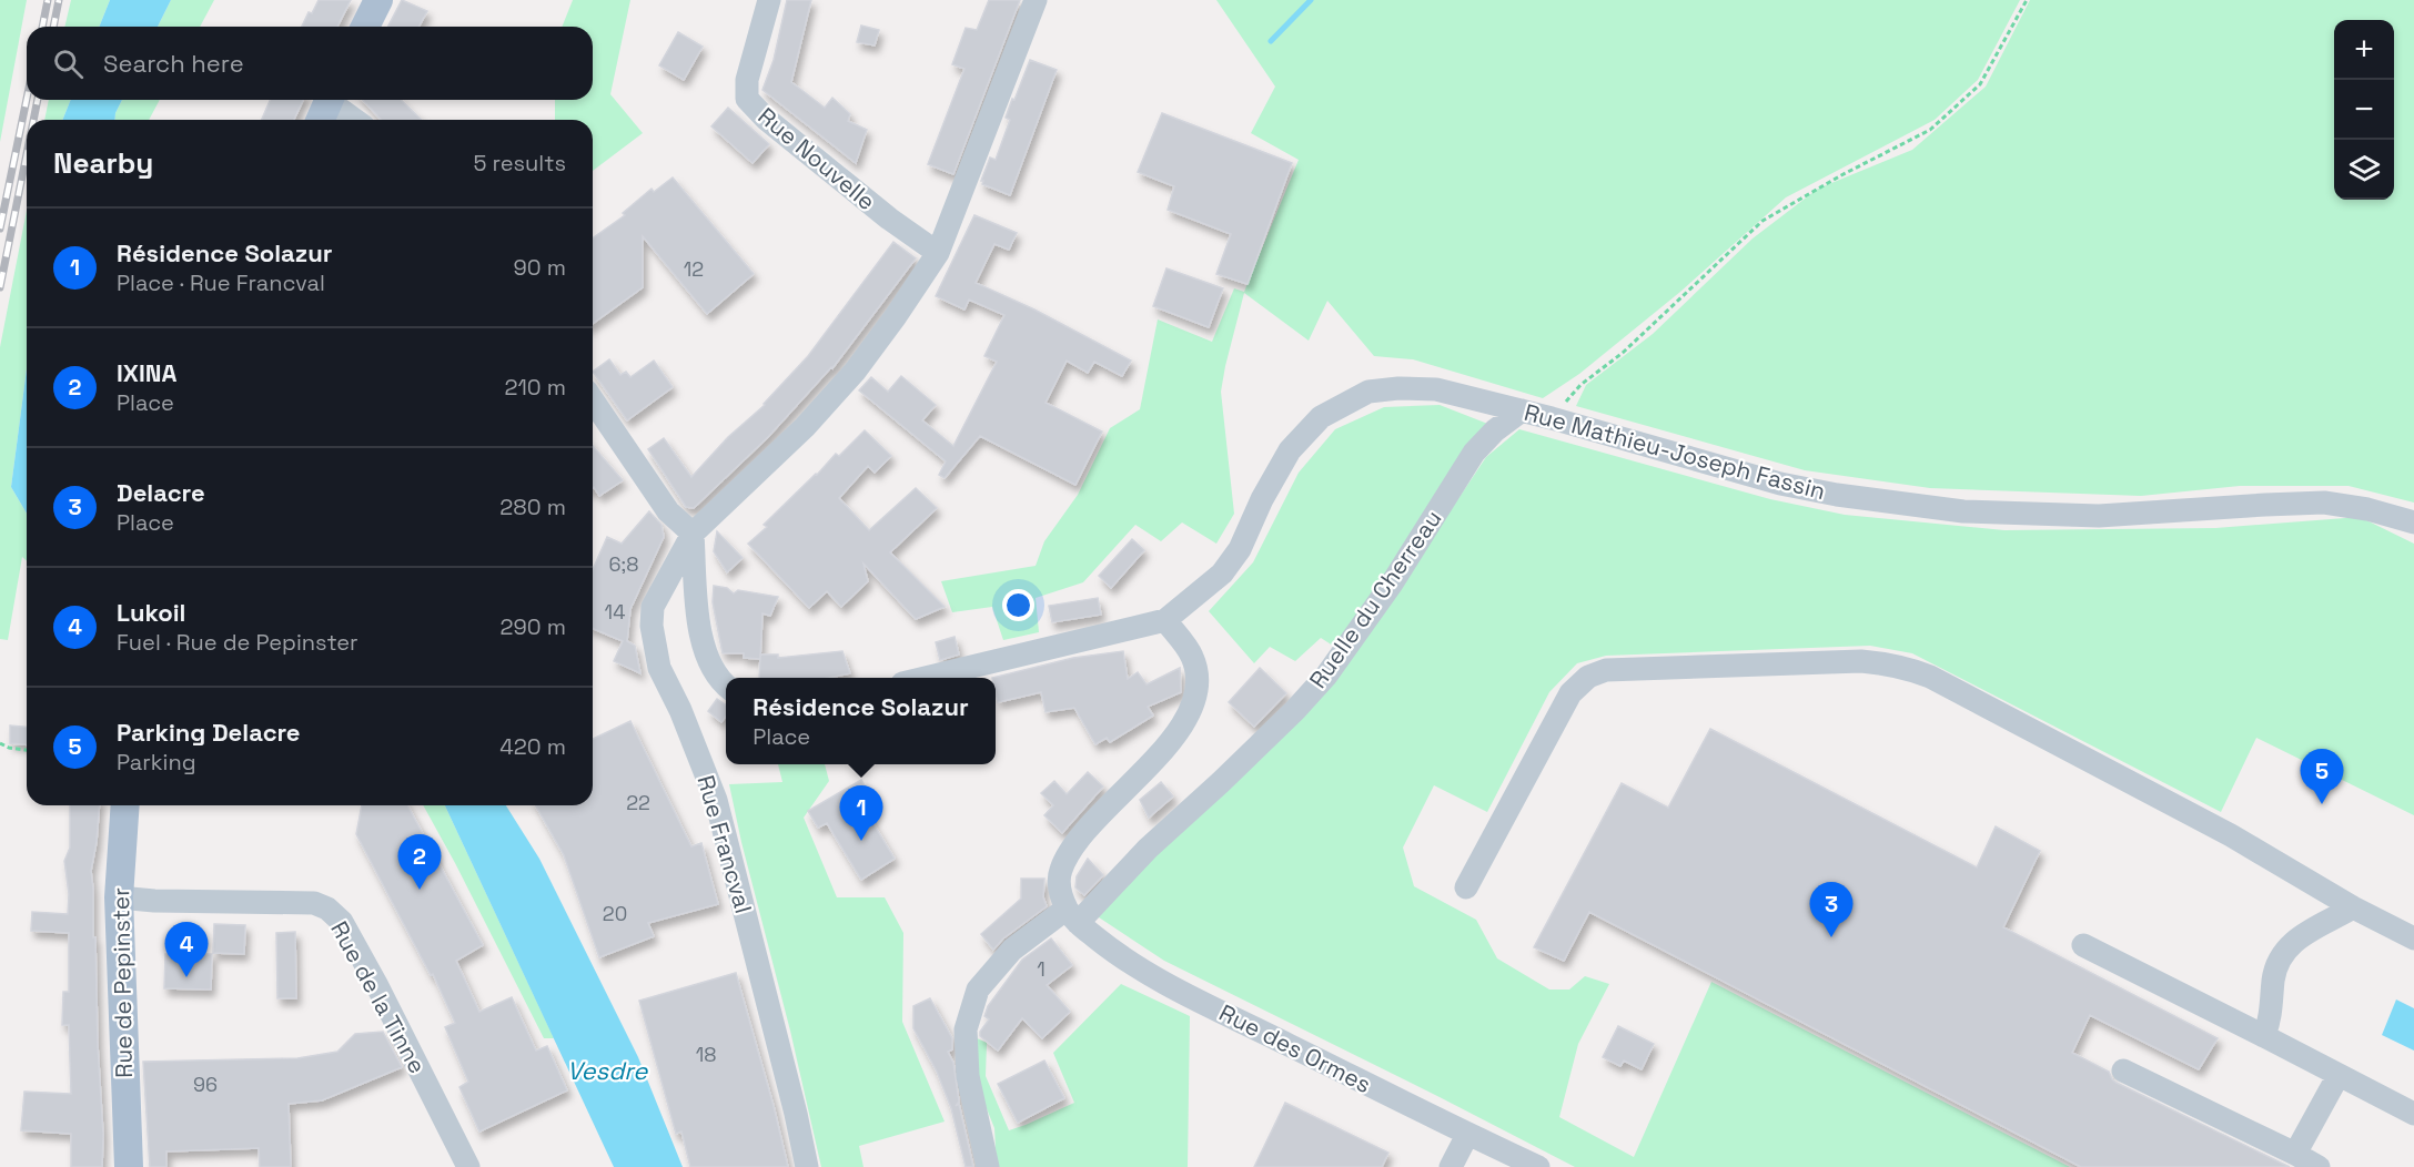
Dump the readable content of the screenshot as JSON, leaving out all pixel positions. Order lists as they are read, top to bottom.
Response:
{
  "streets": {
    "main road": ["Rue de Pepinster"],
    "street": [
      "Rue Nouvelle",
      "Rue Mathieu-Joseph Fassin",
      "Ruelle du Cherreau",
      "Rue Francval",
      "Rue de la Tinne",
      "Rue des Ormes"
    ]
  },
  "crossings": [
    ["Rue Nouvelle", "Rue Francval"],
    ["Rue Mathieu-Joseph Fassin", "Ruelle du Cherreau"],
    ["Ruelle du Cherreau", "Rue des Ormes"],
    ["Rue de Pepinster", "Rue de la Tinne"]
  ],
  "water": ["Vesdre"],
  "house_numbers": [
    "12",
    "6;8",
    "14",
    "22",
    "20",
    "1",
    "18",
    "96"
  ],
  "page": {
    "map_buttons": ["+", "−"],
    "search": "Search here",
    "heading": ["Nearby", "5 results"],
    "list": [
      {
        "mark": "1",
        "name": "Résidence Solazur",
        "note": "Place · Rue Francval",
        "value": "90 m"
      },
      {
        "mark": "2",
        "name": "IXINA",
        "note": "Place",
        "value": "210 m"
      },
      {
        "mark": "3",
        "name": "Delacre",
        "note": "Place",
        "value": "280 m"
      },
      {
        "mark": "4",
        "name": "Lukoil",
        "note": "Fuel · Rue de Pepinster",
        "value": "290 m"
      },
      {
        "mark": "5",
        "name": "Parking Delacre",
        "note": "Parking",
        "value": "420 m"
      }
    ],
    "popup": ["Résidence Solazur", "Place"],
    "pins": [
      "5",
      "1",
      "2",
      "3",
      "4"
    ]
  }
}
